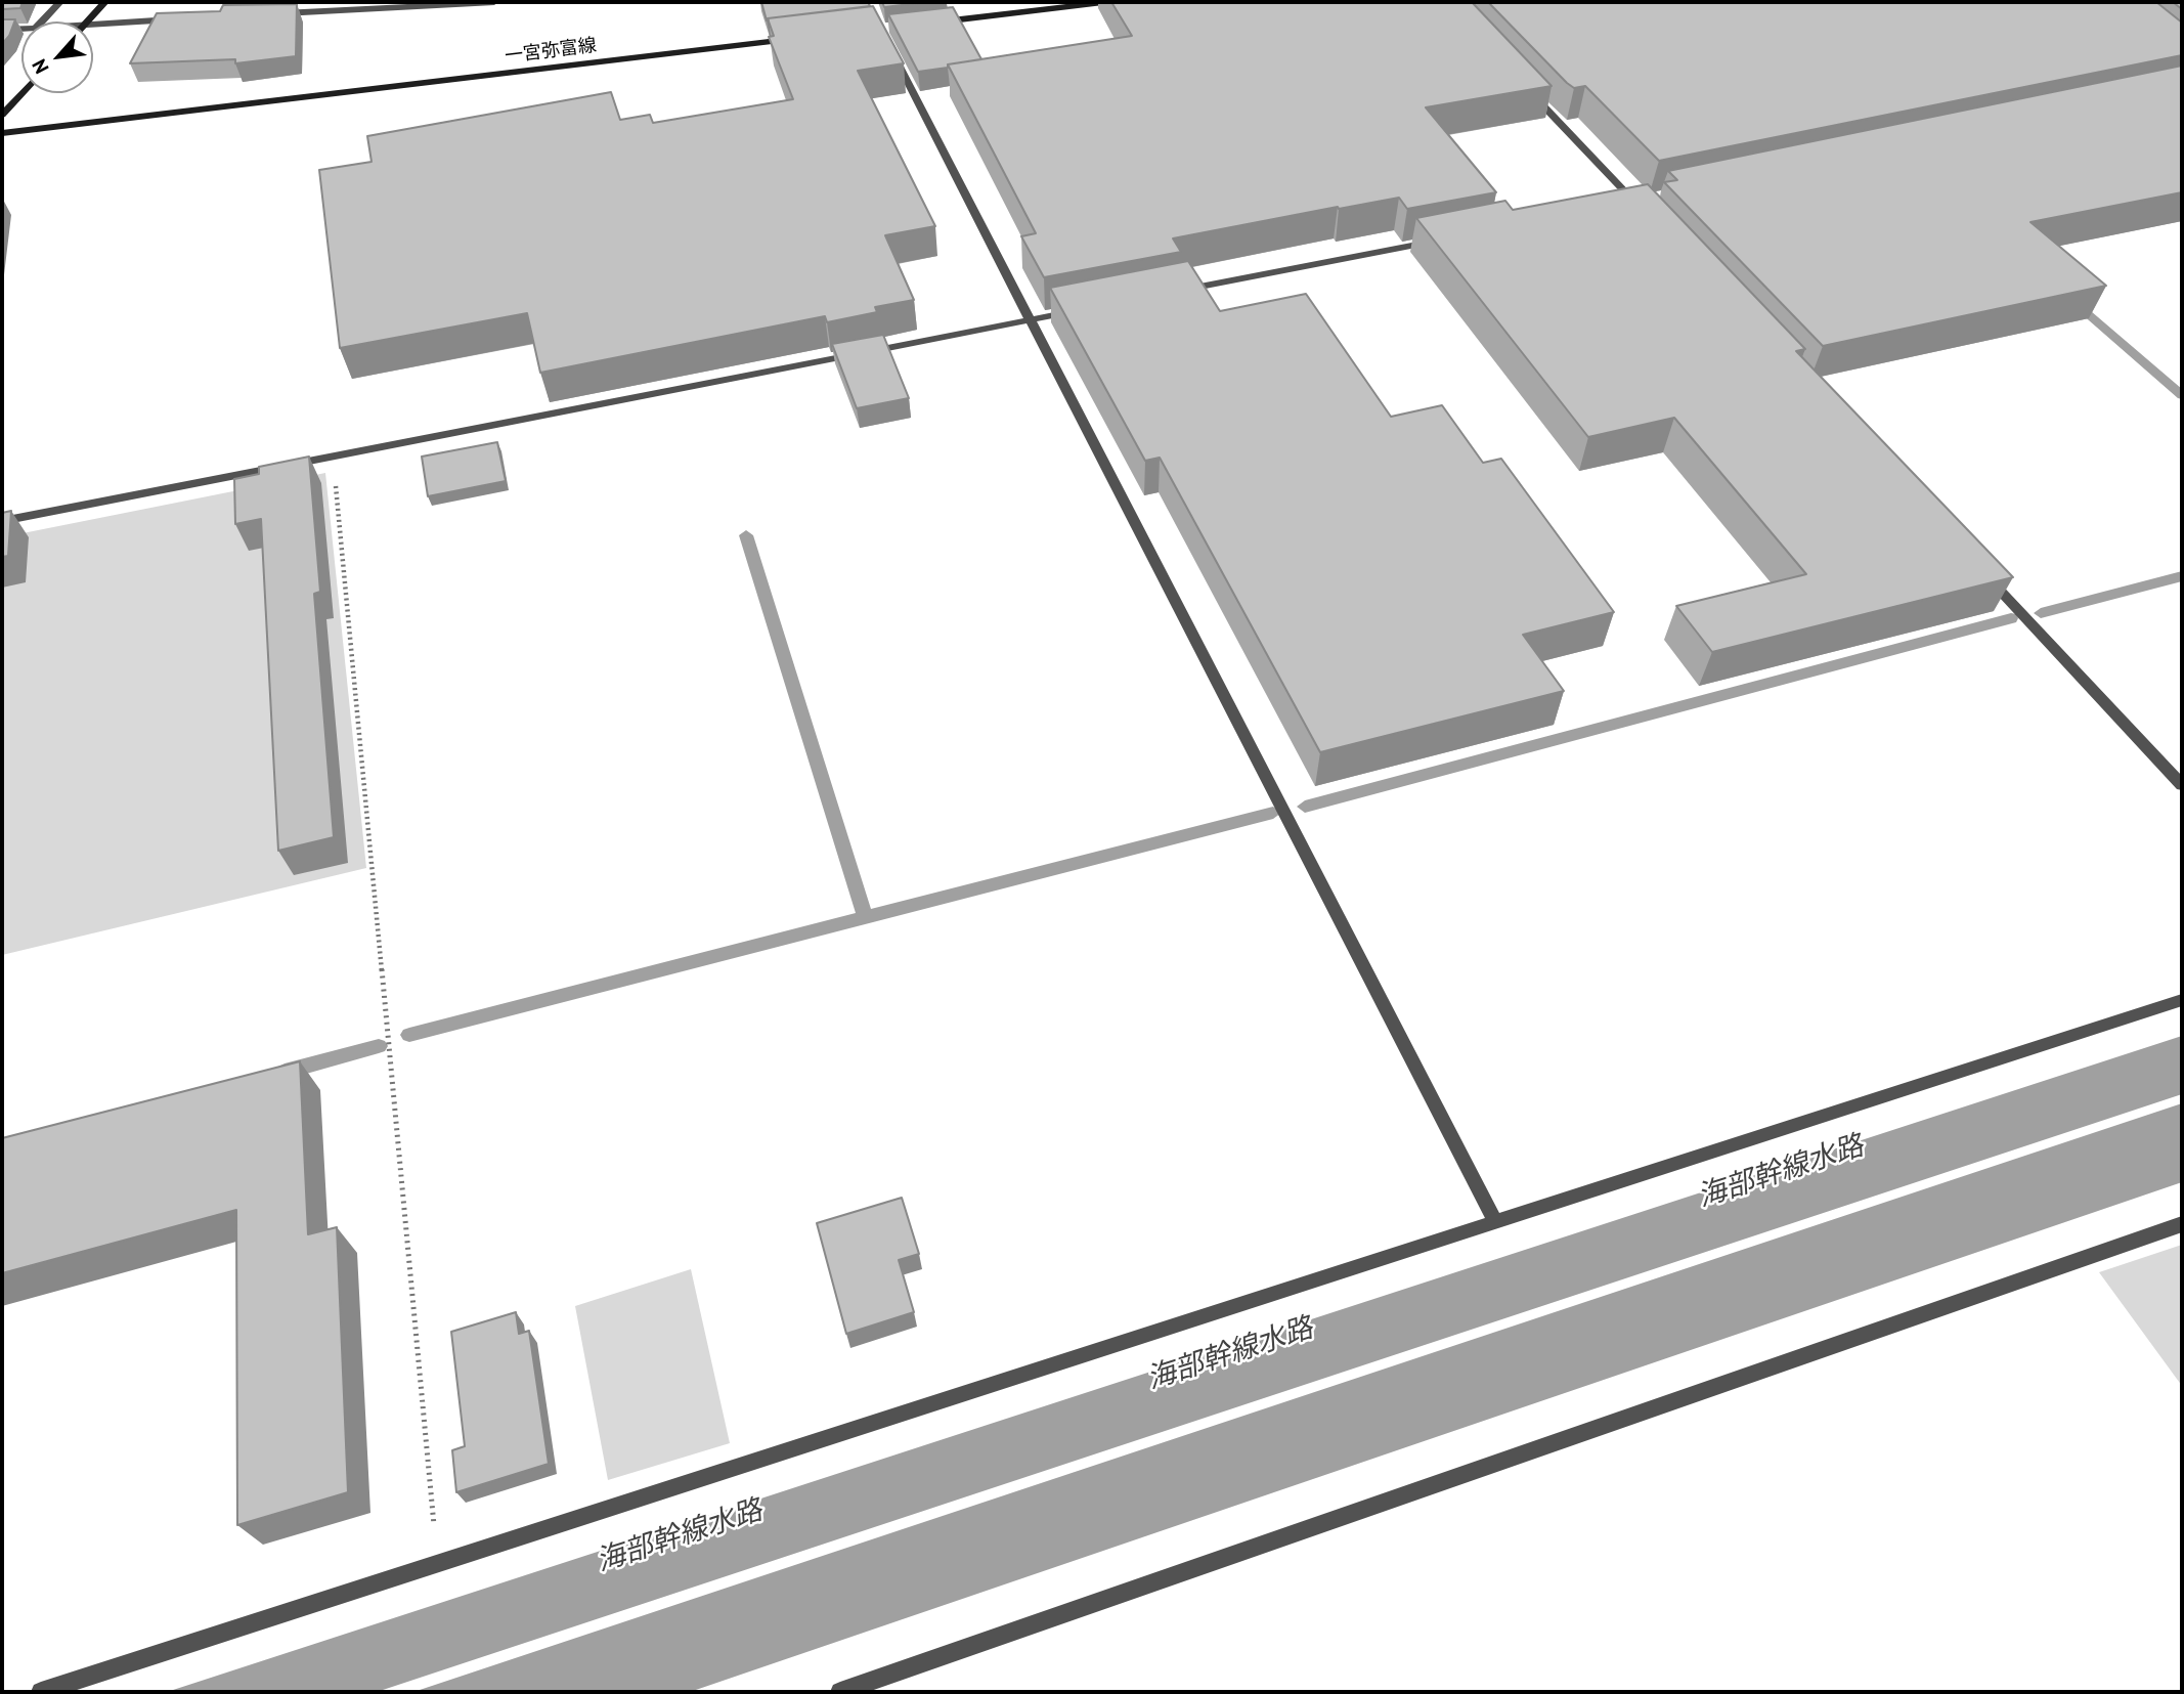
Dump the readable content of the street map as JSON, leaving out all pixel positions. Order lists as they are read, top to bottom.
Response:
{
  "streets": {
    "main road": ["一宮弥富線"]
  },
  "water": ["海部幹線水路"],
  "north": "bottom left"
}
